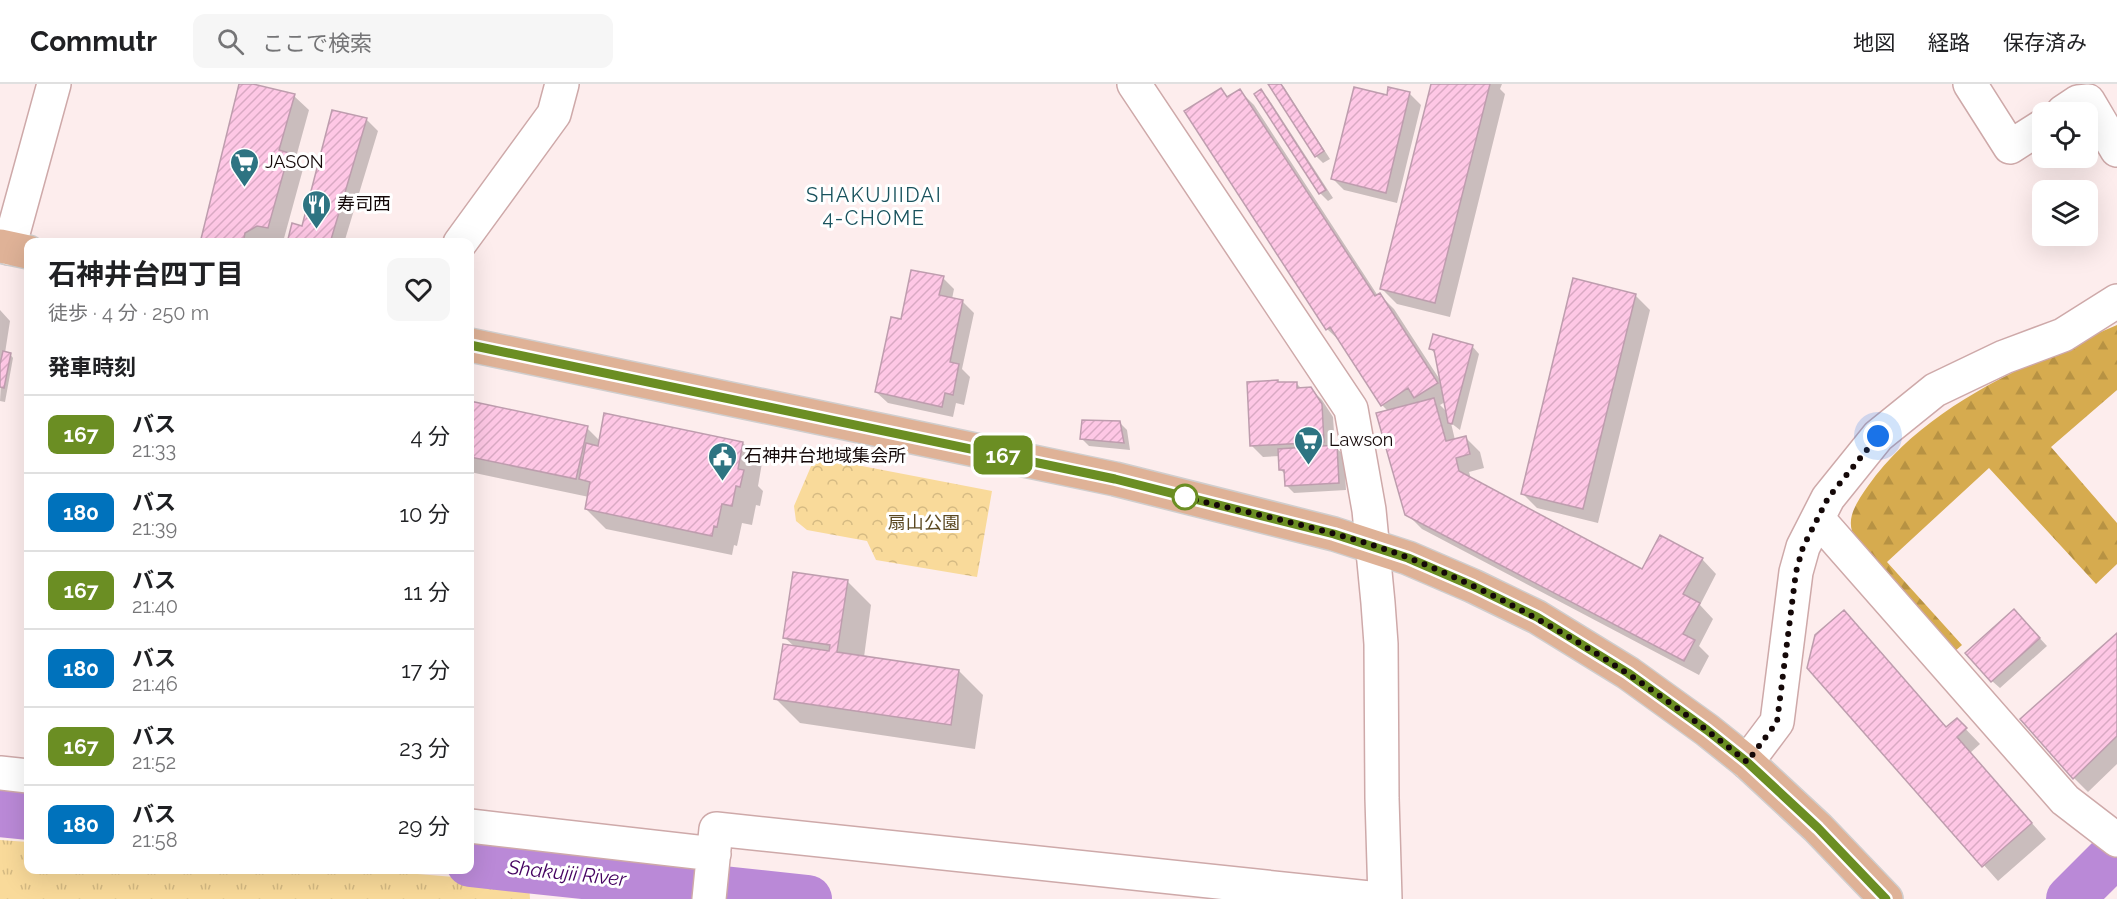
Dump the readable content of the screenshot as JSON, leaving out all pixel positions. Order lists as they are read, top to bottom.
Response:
{
  "districts": ["SHAKUJIIDAI 4-CHOME"],
  "water": ["Shakujii River"],
  "parks": ["扇山公園"],
  "places": {
    "supermarket": ["JASON", "Lawson"],
    "restaurant": ["寿司西"],
    "public building": ["石神井台地域集会所"]
  },
  "lines": ["bus line 167"],
  "page": {
    "header": "Commutr",
    "search": "ここで検索",
    "nav": ["地図", "経路", "保存済み"],
    "on_map": "167",
    "heading": [
      ["石神井台四丁目", "徒歩 · 4 分 · 250 m"],
      "発車時刻"
    ],
    "list": [
      {
        "mark": "167",
        "name": "バス",
        "note": "21:33",
        "value": "4 分"
      },
      {
        "mark": "180",
        "name": "バス",
        "note": "21:39",
        "value": "10 分"
      },
      {
        "mark": "167",
        "name": "バス",
        "note": "21:40",
        "value": "11 分"
      },
      {
        "mark": "180",
        "name": "バス",
        "note": "21:46",
        "value": "17 分"
      },
      {
        "mark": "167",
        "name": "バス",
        "note": "21:52",
        "value": "23 分"
      },
      {
        "mark": "180",
        "name": "バス",
        "note": "21:58",
        "value": "29 分"
      }
    ]
  }
}
